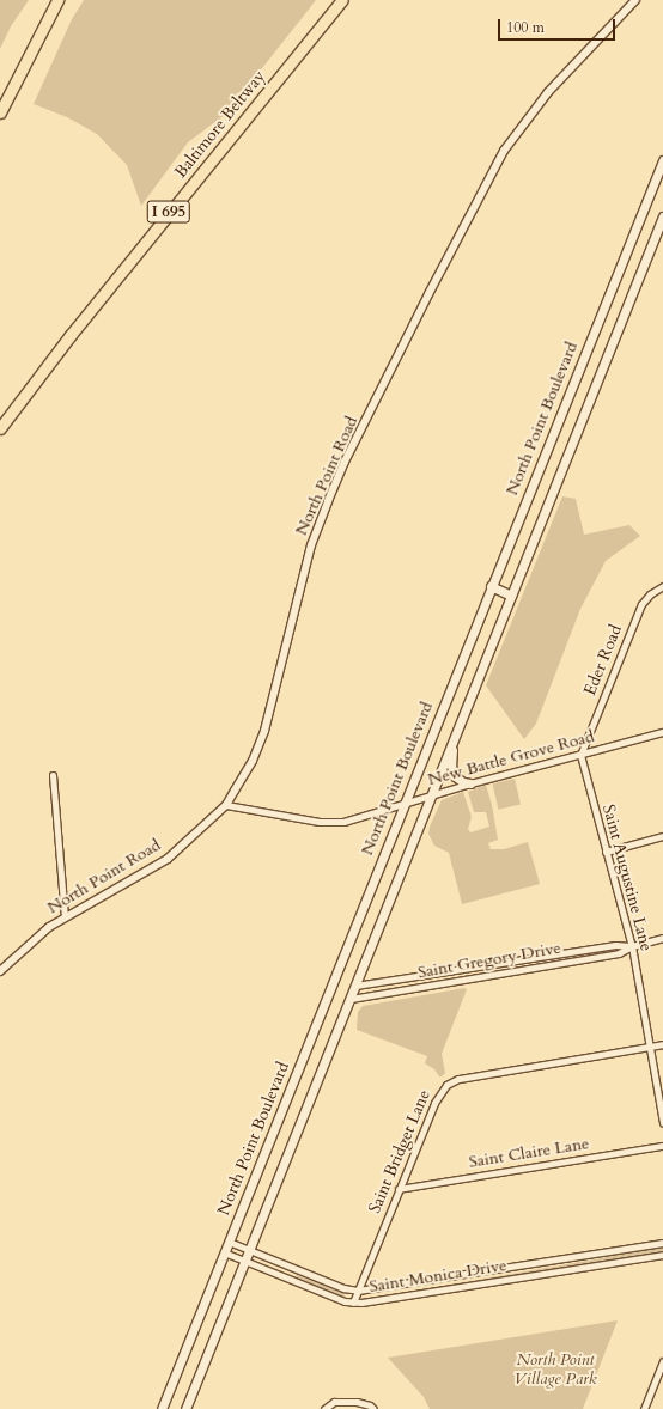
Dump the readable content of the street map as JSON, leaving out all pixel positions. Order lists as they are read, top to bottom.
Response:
{
  "streets": {
    "highway": ["Baltimore Beltway", "I 695"],
    "main road": ["North Point Boulevard"],
    "street": [
      "North Point Road",
      "Eder Road",
      "New Battle Grove Road",
      "Saint Augustine Lane",
      "Saint Gregory Drive",
      "Saint Bridget Lane",
      "Saint Claire Lane",
      "Saint Monica Drive"
    ]
  },
  "crossings": [
    ["North Point Boulevard", "New Battle Grove Road"],
    ["North Point Boulevard", "Saint Monica Drive"],
    ["North Point Road", "New Battle Grove Road"],
    ["Eder Road", "New Battle Grove Road"],
    ["Eder Road", "Saint Augustine Lane"],
    ["New Battle Grove Road", "Saint Augustine Lane"],
    ["Saint Augustine Lane", "Saint Gregory Drive"],
    ["Saint Augustine Lane", "Saint Bridget Lane"],
    ["Saint Bridget Lane", "Saint Claire Lane"],
    ["Saint Bridget Lane", "Saint Monica Drive"]
  ],
  "parks": ["North Point Village Park"],
  "scale_bar": "100 m"
}
